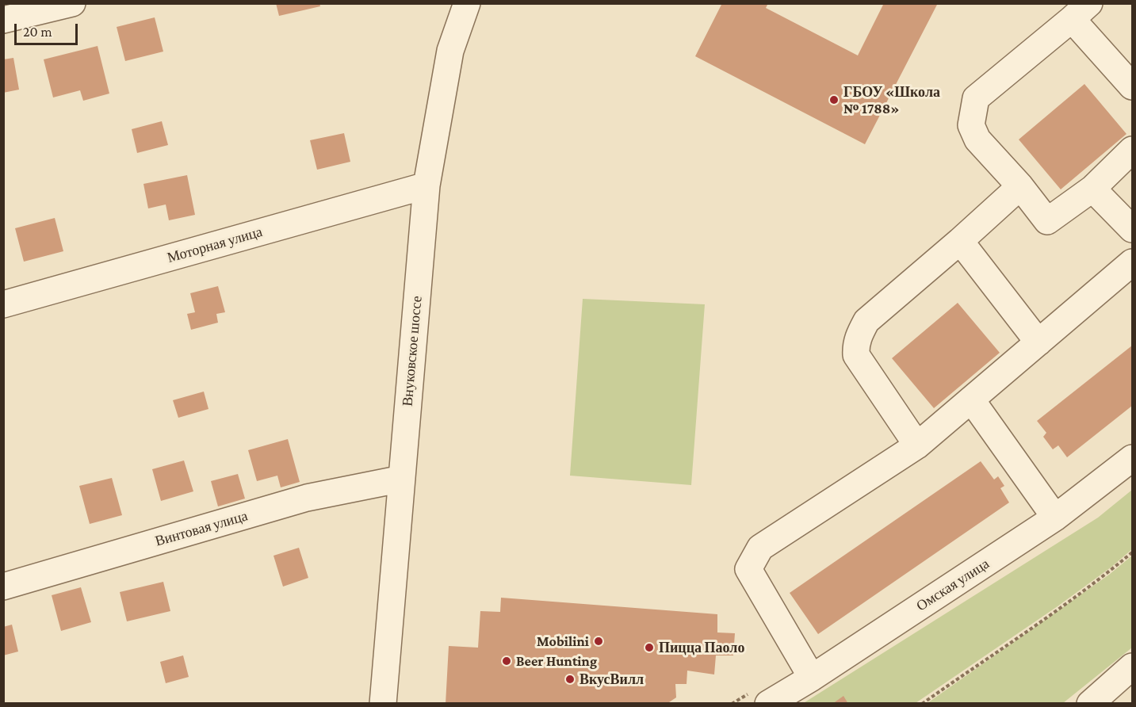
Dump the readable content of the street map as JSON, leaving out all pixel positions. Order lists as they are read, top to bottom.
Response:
{
  "streets": {
    "street": [
      "Моторная улица",
      "Внуковское шоссе",
      "Винтовая улица",
      "Омская улица"
    ]
  },
  "crossings": [
    ["Моторная улица", "Внуковское шоссе"],
    ["Внуковское шоссе", "Винтовая улица"]
  ],
  "places": [
    "ГБОУ «Школа № 1788»",
    "Mobilini",
    "Пицца Паоло",
    "Beer Hunting",
    "ВкусВилл"
  ],
  "scale_bar": "20 m"
}
